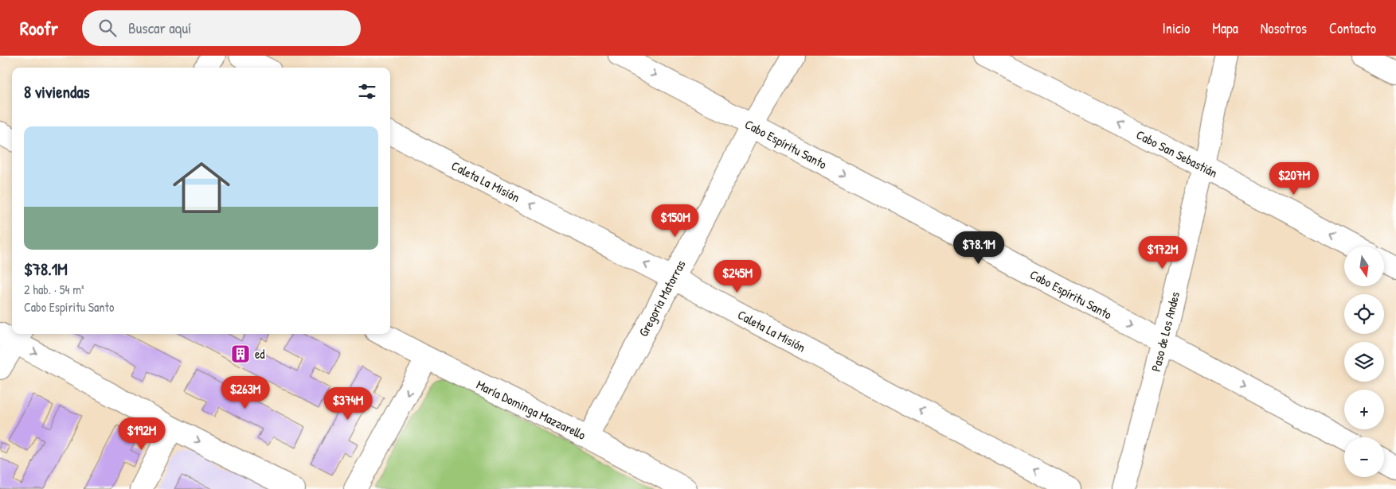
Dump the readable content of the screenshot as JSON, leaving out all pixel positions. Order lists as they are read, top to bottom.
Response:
{
  "streets": {
    "street": [
      "Cabo Espíritu Santo",
      "Cabo San Sebastián",
      "Caleta La Misión",
      "Gregoria Matorras",
      "Paso de Los Andes",
      "María Dominga Mazzarello"
    ]
  },
  "crossings": [
    ["Cabo Espíritu Santo", "Gregoria Matorras"],
    ["Cabo Espíritu Santo", "Paso de Los Andes"],
    ["Cabo San Sebastián", "Paso de Los Andes"],
    ["Caleta La Misión", "Gregoria Matorras"],
    ["Gregoria Matorras", "María Dominga Mazzarello"]
  ],
  "one_way": ["Cabo Espíritu Santo", "Cabo San Sebastián", "Caleta La Misión"],
  "places": {
    "building": ["ed"]
  },
  "north": "bottom",
  "page": {
    "header": "Roofr",
    "search": "Buscar aquí",
    "nav": [
      "Inicio",
      "Mapa",
      "Nosotros",
      "Contacto"
    ],
    "heading": "8 viviendas",
    "list": [
      {
        "name": "$78.1M",
        "note": "2 hab. · 54 m² · Cabo Espíritu Santo"
      }
    ],
    "price": [
      "$207M",
      "$150M",
      "$78.1M",
      "$172M",
      "$245M",
      "$263M",
      "$374M",
      "$192M"
    ],
    "map_buttons": ["+", "−"]
  }
}
